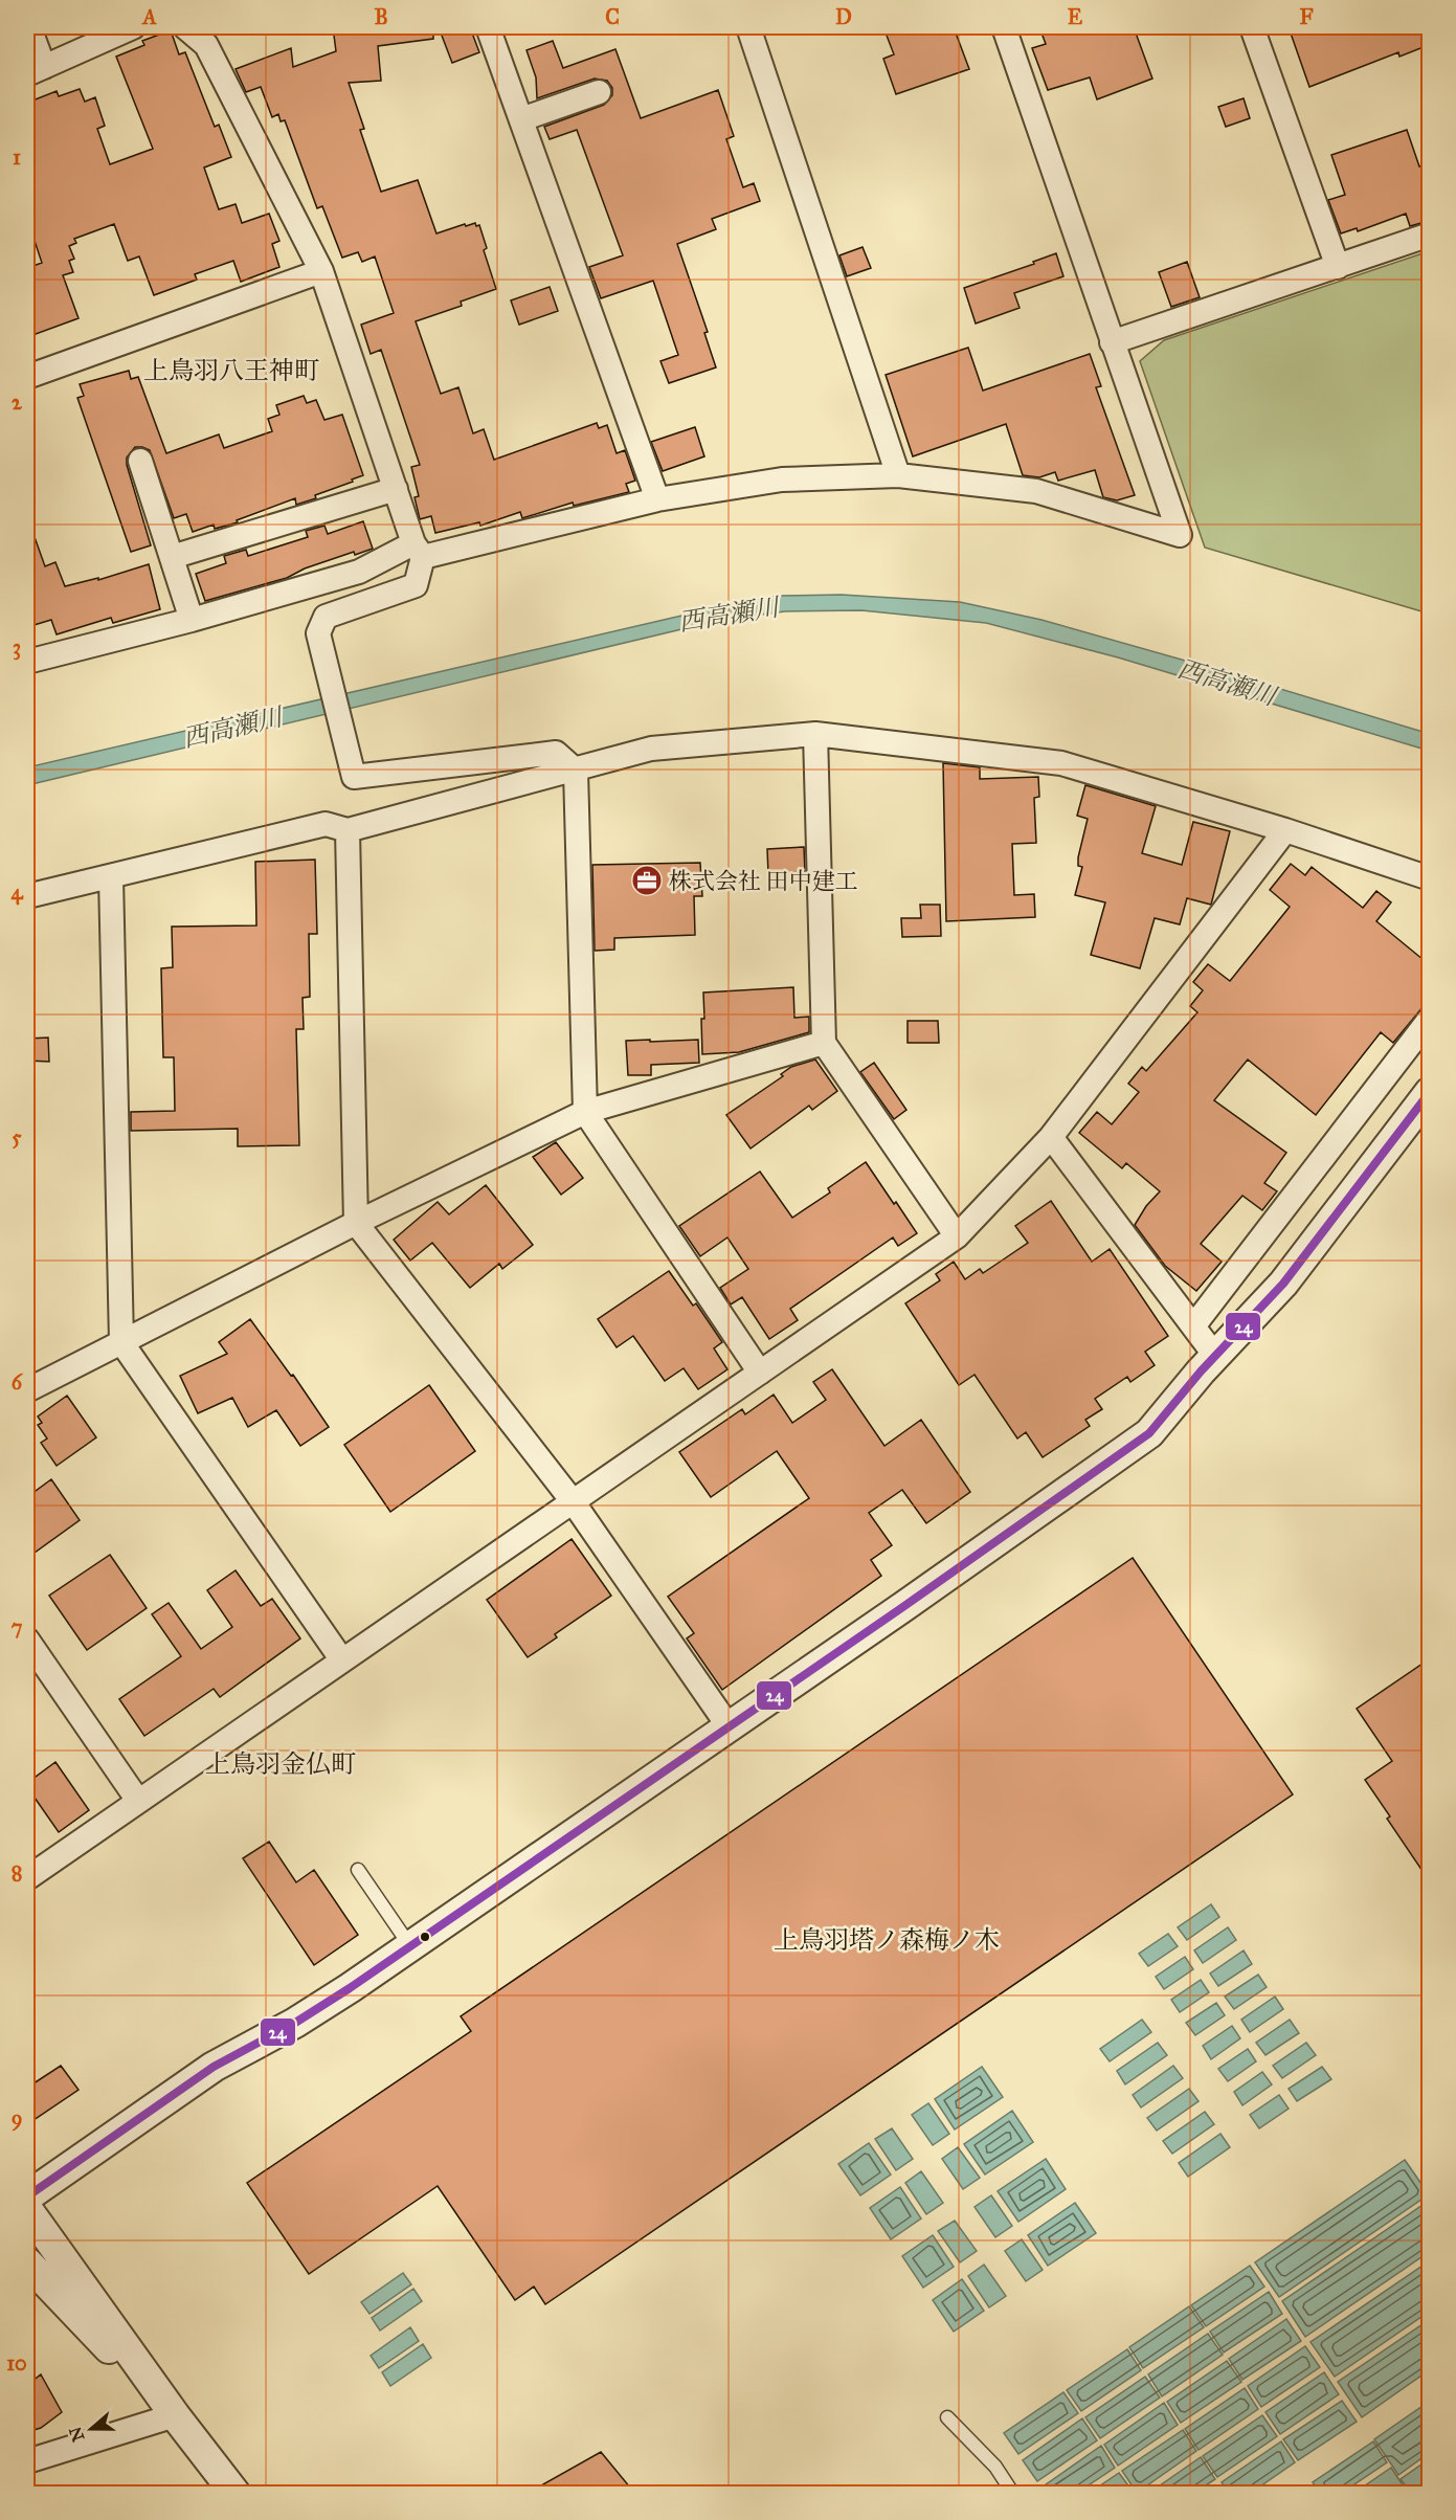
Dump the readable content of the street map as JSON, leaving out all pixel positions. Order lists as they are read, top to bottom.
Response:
{
  "districts": ["上鳥羽八王神町", "上鳥羽金仏町", "上鳥羽塔ノ森梅ノ木"],
  "water": ["西高瀬川"],
  "places": {
    "office": ["株式会社 田中建工"]
  },
  "lines": ["transit line 24"],
  "north": "left",
  "grid": {
    "columns": [
      "A",
      "B",
      "C",
      "D",
      "E",
      "F"
    ],
    "rows": [
      "1",
      "2",
      "3",
      "4",
      "5",
      "6",
      "7",
      "8",
      "9",
      "10"
    ]
  }
}
